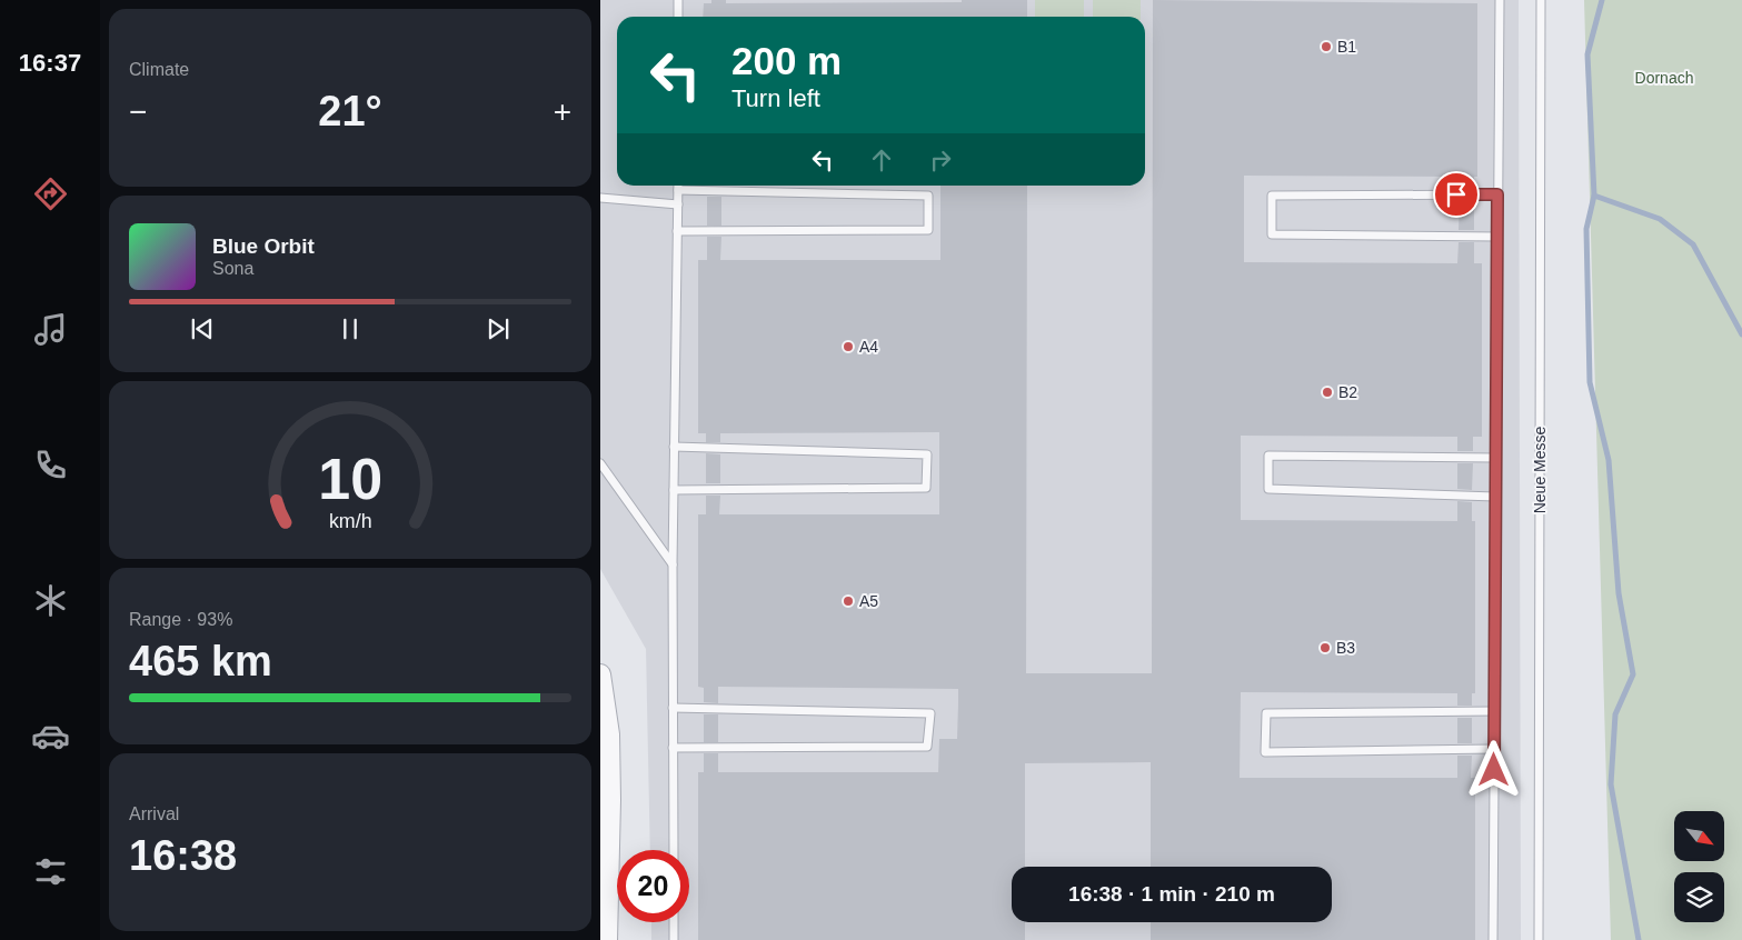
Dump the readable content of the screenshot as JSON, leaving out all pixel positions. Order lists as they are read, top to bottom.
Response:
{
  "streets": {
    "lane": ["Neue Messe"]
  },
  "parks": ["Dornach"],
  "places": [
    "B1",
    "A4",
    "B2",
    "A5",
    "B3"
  ],
  "north": "bottom right",
  "page": {
    "tabs": "16:37",
    "tile": [
      "Climate",
      ["Range · 93%", "465 km"],
      ["Arrival", "16:38"]
    ],
    "turn": ["200 m", "Turn left"],
    "heat": ["−", "21°", "+"],
    "song": ["Blue Orbit", "Sona"],
    "limit": "20",
    "trip": "16:38 · 1 min · 210 m",
    "gauge": ["10", "km/h"]
  }
}
